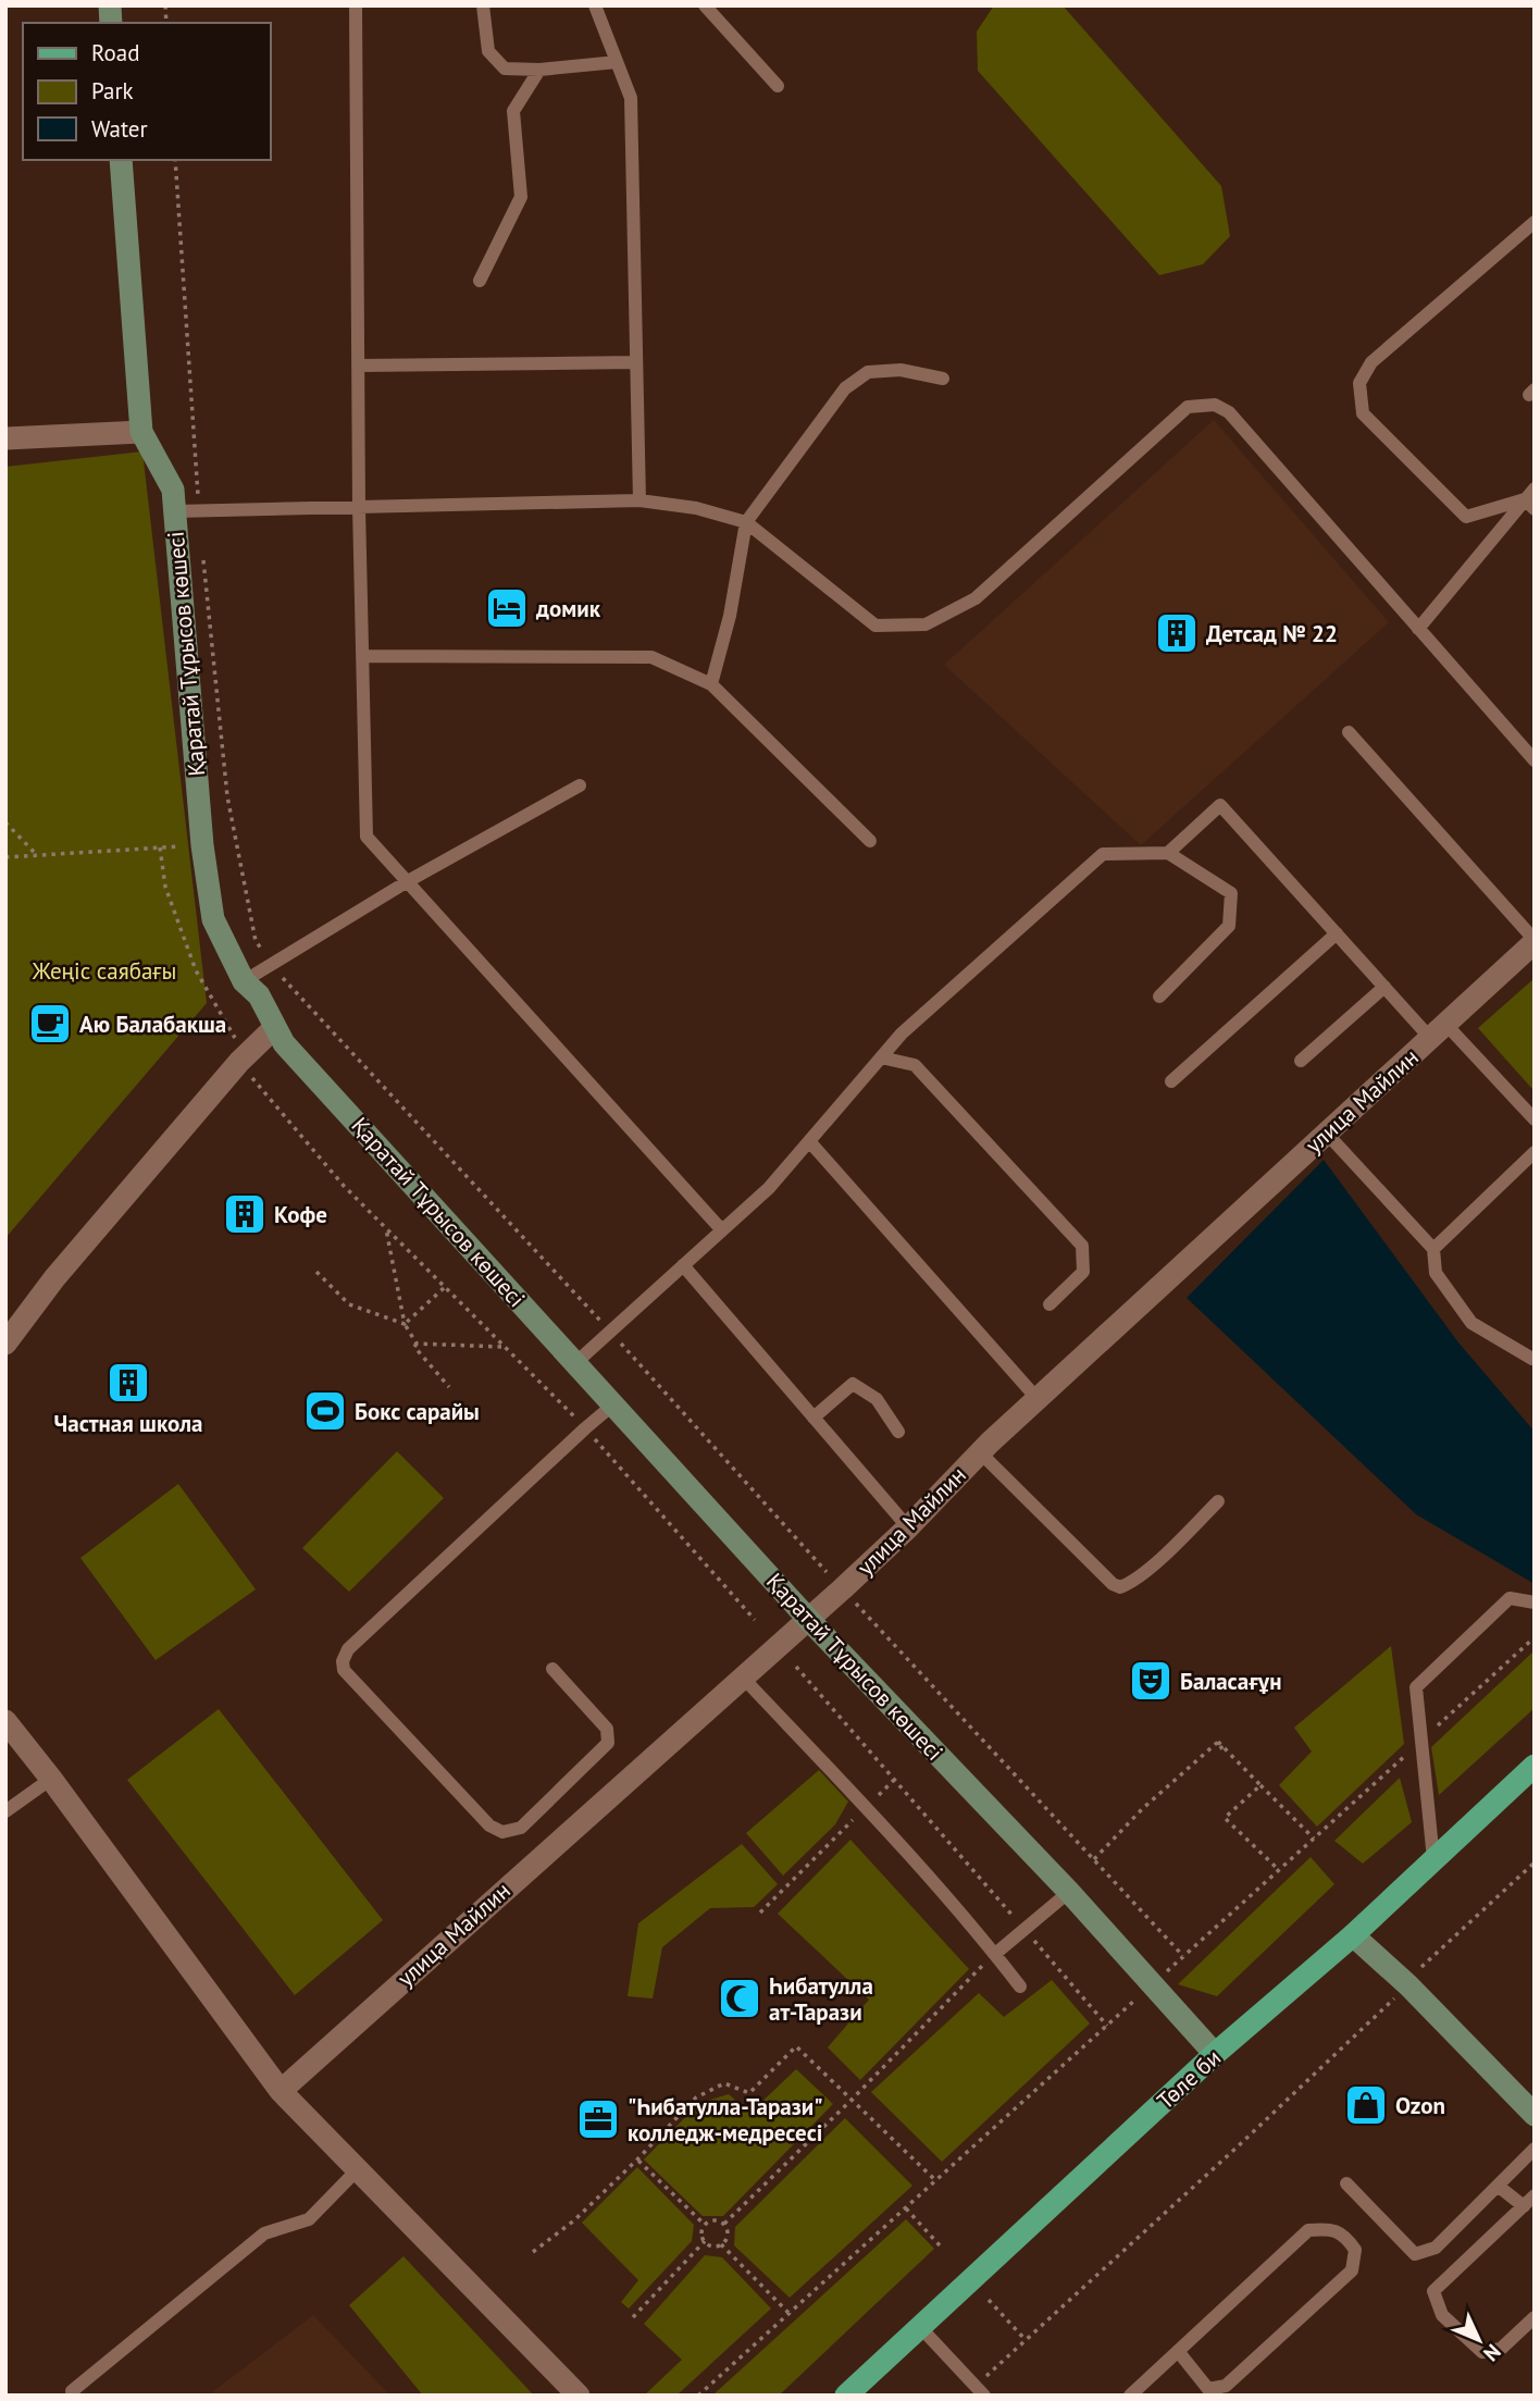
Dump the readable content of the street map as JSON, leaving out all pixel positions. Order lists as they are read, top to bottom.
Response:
{
  "streets": {
    "main road": ["Қаратай Тұрысов көшесі", "Төле би"],
    "street": ["улица Майлин"]
  },
  "crossings": [
    ["Қаратай Тұрысов көшесі", "улица Майлин"],
    ["Қаратай Тұрысов көшесі", "Төле би"]
  ],
  "parks": ["Жеңіс саябағы"],
  "places": {
    "hotel": ["домик"],
    "building": ["Детсад № 22", "Кофе", "Частная школа"],
    "cafe": ["Аю Балабакша"],
    "sports": ["Бокс сарайы"],
    "theatre": ["Баласағұн"],
    "mosque": ["Һибатулла ат-Тарази"],
    "shop": ["Ozon"],
    "office": ["\"Һибатулла-Тарази\" колледж-медресесі"]
  },
  "legend": ["Road", "Park", "Water"],
  "north": "bottom right"
}
